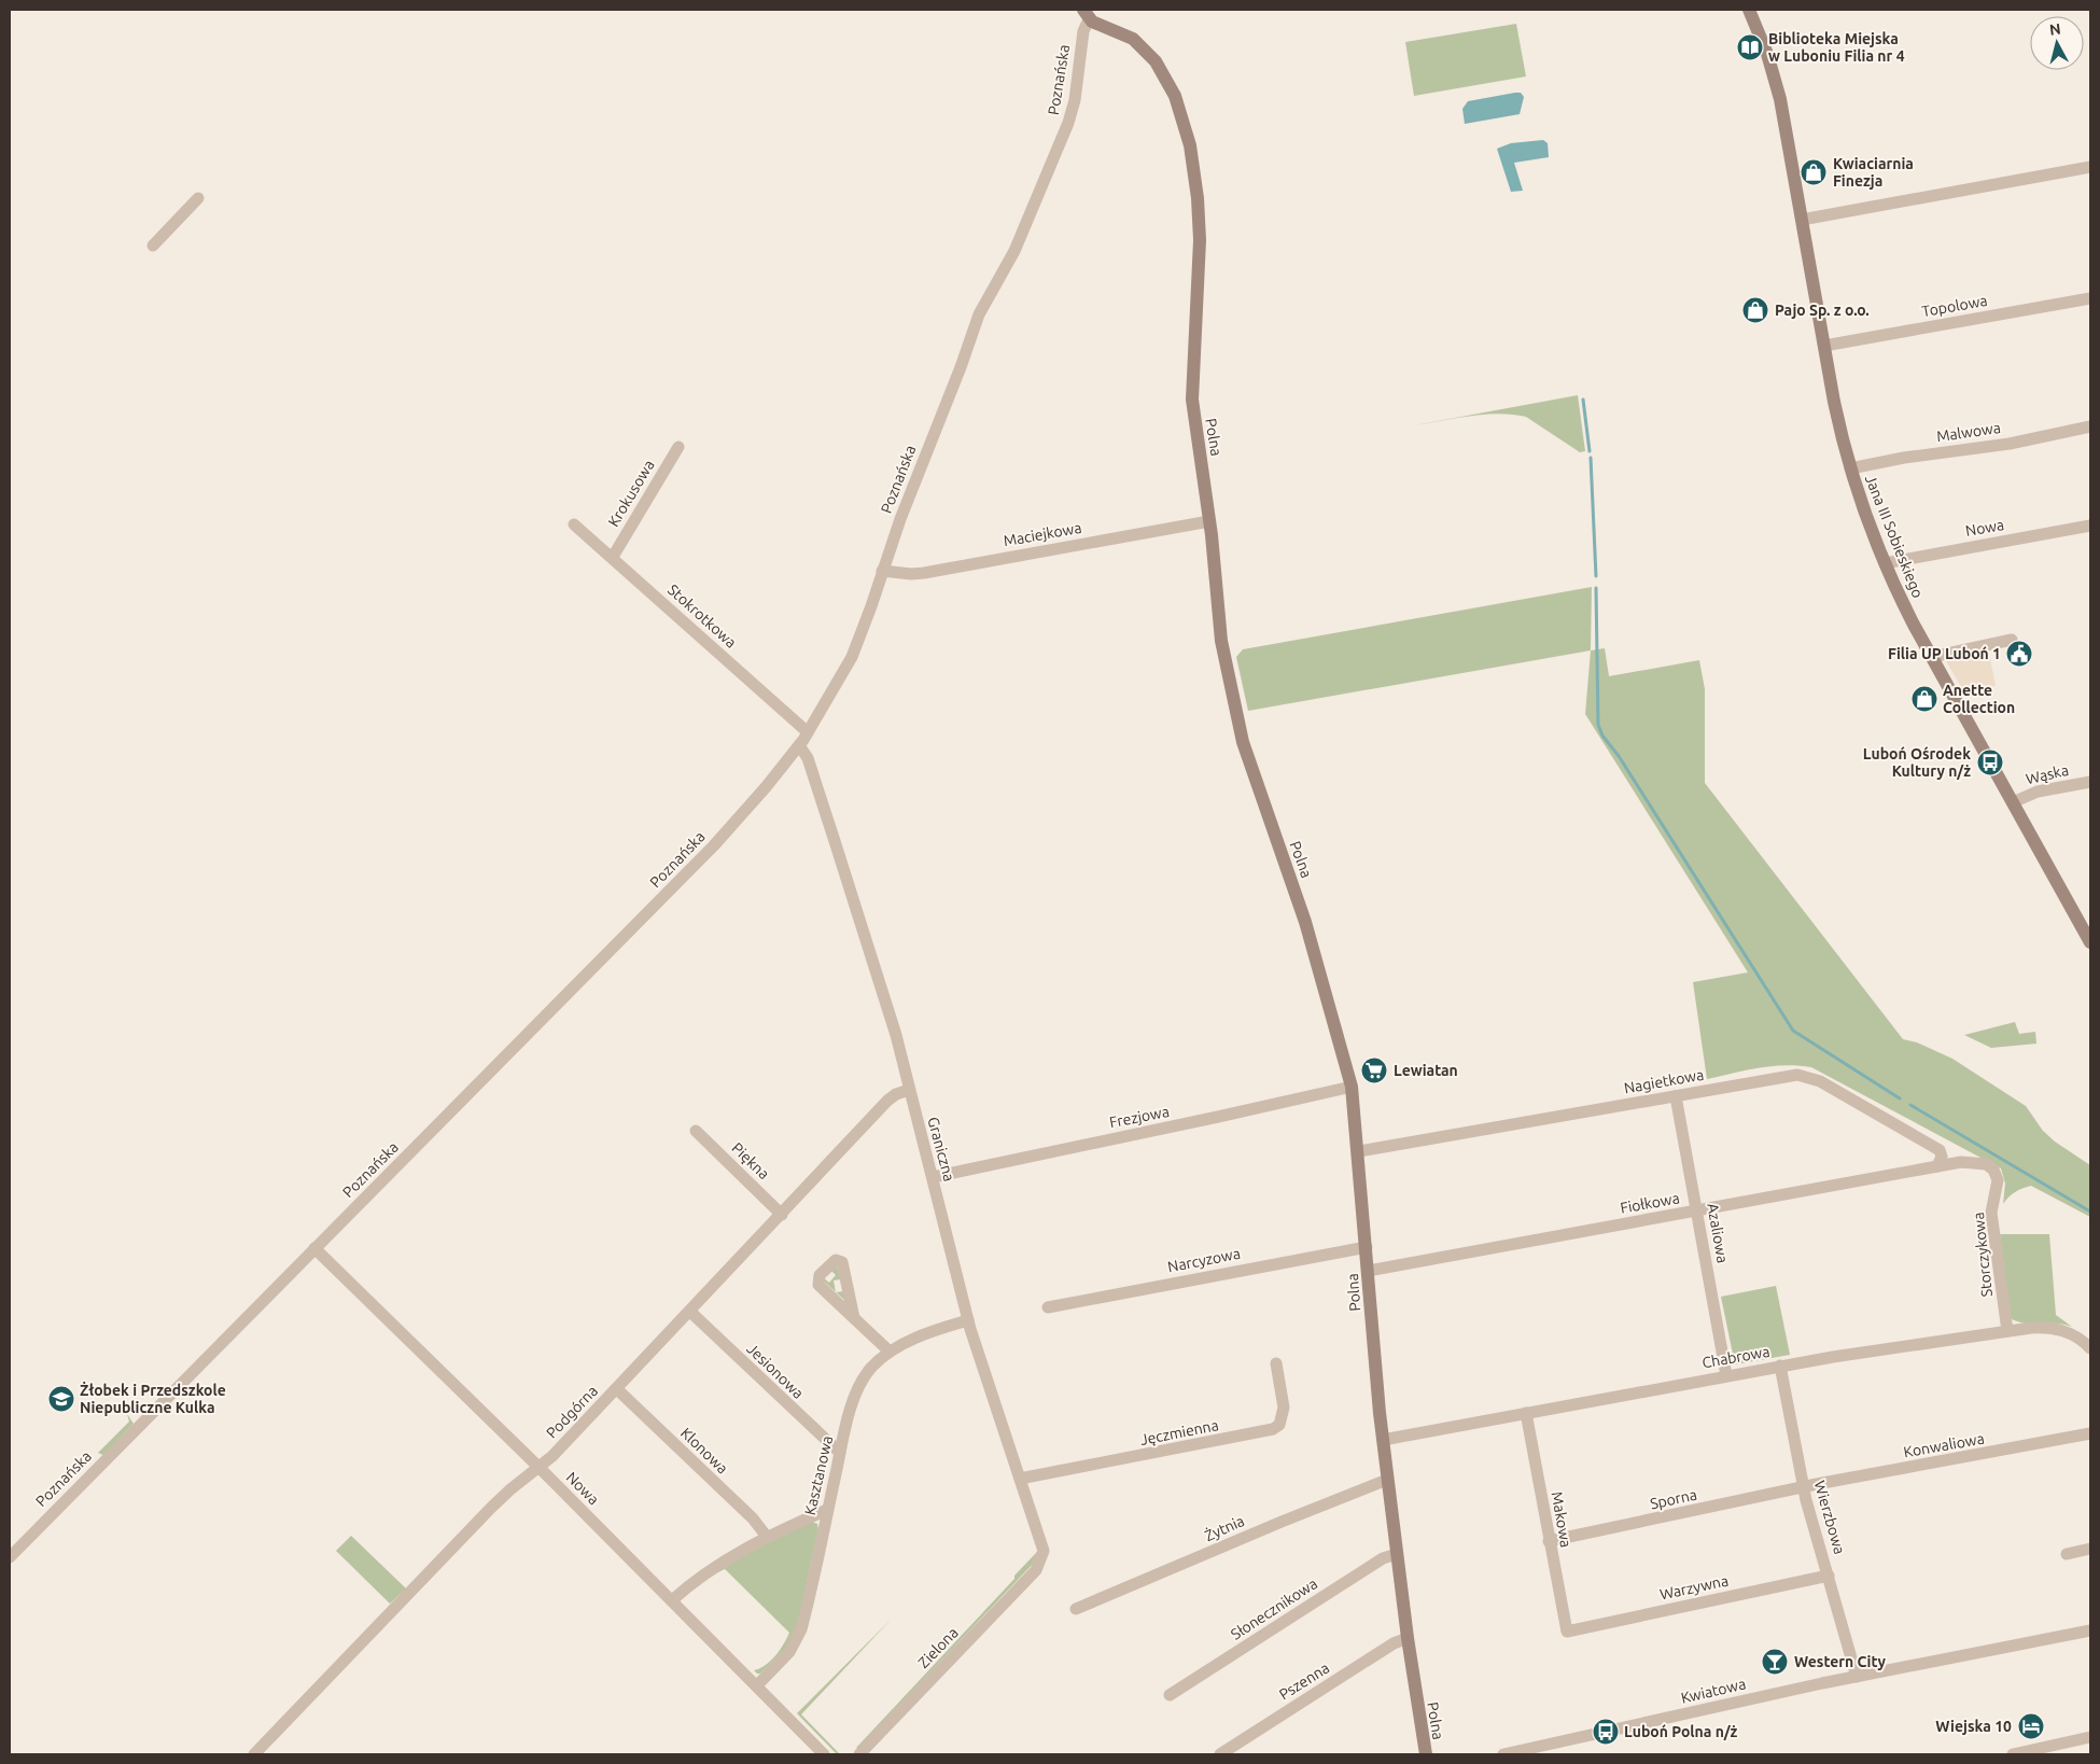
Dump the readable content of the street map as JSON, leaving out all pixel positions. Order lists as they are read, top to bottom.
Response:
{
  "streets": {
    "street": [
      "Poznańska",
      "Topolowa",
      "Malwowa",
      "Polna",
      "Krokusowa",
      "Nowa",
      "Maciejkowa",
      "Jana III Sobieskiego",
      "Stokrotkowa",
      "Wąska",
      "Nagietkowa",
      "Frezjowa",
      "Graniczna",
      "Piękna",
      "Fiołkowa",
      "Azaliowa",
      "Storczykowa",
      "Narcyzowa",
      "Chabrowa",
      "Jesionowa",
      "Podgórna",
      "Jęczmienna",
      "Konwaliowa",
      "Klonowa",
      "Kasztanowa",
      "Sporna",
      "Wierzbowa",
      "Makowa",
      "Żytnia",
      "Warzywna",
      "Słonecznikowa",
      "Zielona",
      "Pszenna",
      "Kwiatowa"
    ]
  },
  "crossings": [
    ["Poznańska", "Polna"],
    ["Poznańska", "Nowa"],
    ["Poznańska", "Maciejkowa"],
    ["Poznańska", "Stokrotkowa"],
    ["Poznańska", "Graniczna"],
    ["Topolowa", "Jana III Sobieskiego"],
    ["Malwowa", "Jana III Sobieskiego"],
    ["Polna", "Maciejkowa"],
    ["Polna", "Nagietkowa"],
    ["Polna", "Frezjowa"],
    ["Polna", "Fiołkowa"],
    ["Polna", "Narcyzowa"],
    ["Polna", "Chabrowa"],
    ["Polna", "Żytnia"],
    ["Polna", "Słonecznikowa"],
    ["Polna", "Pszenna"],
    ["Krokusowa", "Stokrotkowa"],
    ["Nowa", "Jana III Sobieskiego"],
    ["Nowa", "Podgórna"],
    ["Nowa", "Kasztanowa"],
    ["Jana III Sobieskiego", "Wąska"],
    ["Nagietkowa", "Fiołkowa"],
    ["Nagietkowa", "Azaliowa"],
    ["Nagietkowa", "Storczykowa"],
    ["Frezjowa", "Graniczna"],
    ["Graniczna", "Podgórna"],
    ["Graniczna", "Jęczmienna"],
    ["Graniczna", "Kasztanowa"],
    ["Graniczna", "Zielona"],
    ["Piękna", "Podgórna"],
    ["Fiołkowa", "Azaliowa"],
    ["Fiołkowa", "Storczykowa"],
    ["Azaliowa", "Chabrowa"],
    ["Storczykowa", "Chabrowa"],
    ["Chabrowa", "Wierzbowa"],
    ["Chabrowa", "Makowa"],
    ["Jesionowa", "Podgórna"],
    ["Jesionowa", "Kasztanowa"],
    ["Podgórna", "Klonowa"],
    ["Konwaliowa", "Sporna"],
    ["Konwaliowa", "Wierzbowa"],
    ["Sporna", "Wierzbowa"],
    ["Sporna", "Makowa"],
    ["Wierzbowa", "Warzywna"],
    ["Wierzbowa", "Kwiatowa"],
    ["Makowa", "Warzywna"]
  ],
  "places": {
    "library": ["Biblioteka Miejska w Luboniu Filia nr 4"],
    "shop": ["Kwiaciarnia Finezja", "Pajo Sp. z o.o.", "Anette Collection"],
    "public building": ["Filia UP Luboń 1"],
    "bus stop": ["Luboń Ośrodek Kultury n/ż", "Luboń Polna n/ż"],
    "supermarket": ["Lewiatan"],
    "school or university": ["Żłobek i Przedszkole Niepubliczne Kulka"],
    "bar": ["Western City"],
    "hotel": ["Wiejska 10"]
  },
  "north": "top"
}
